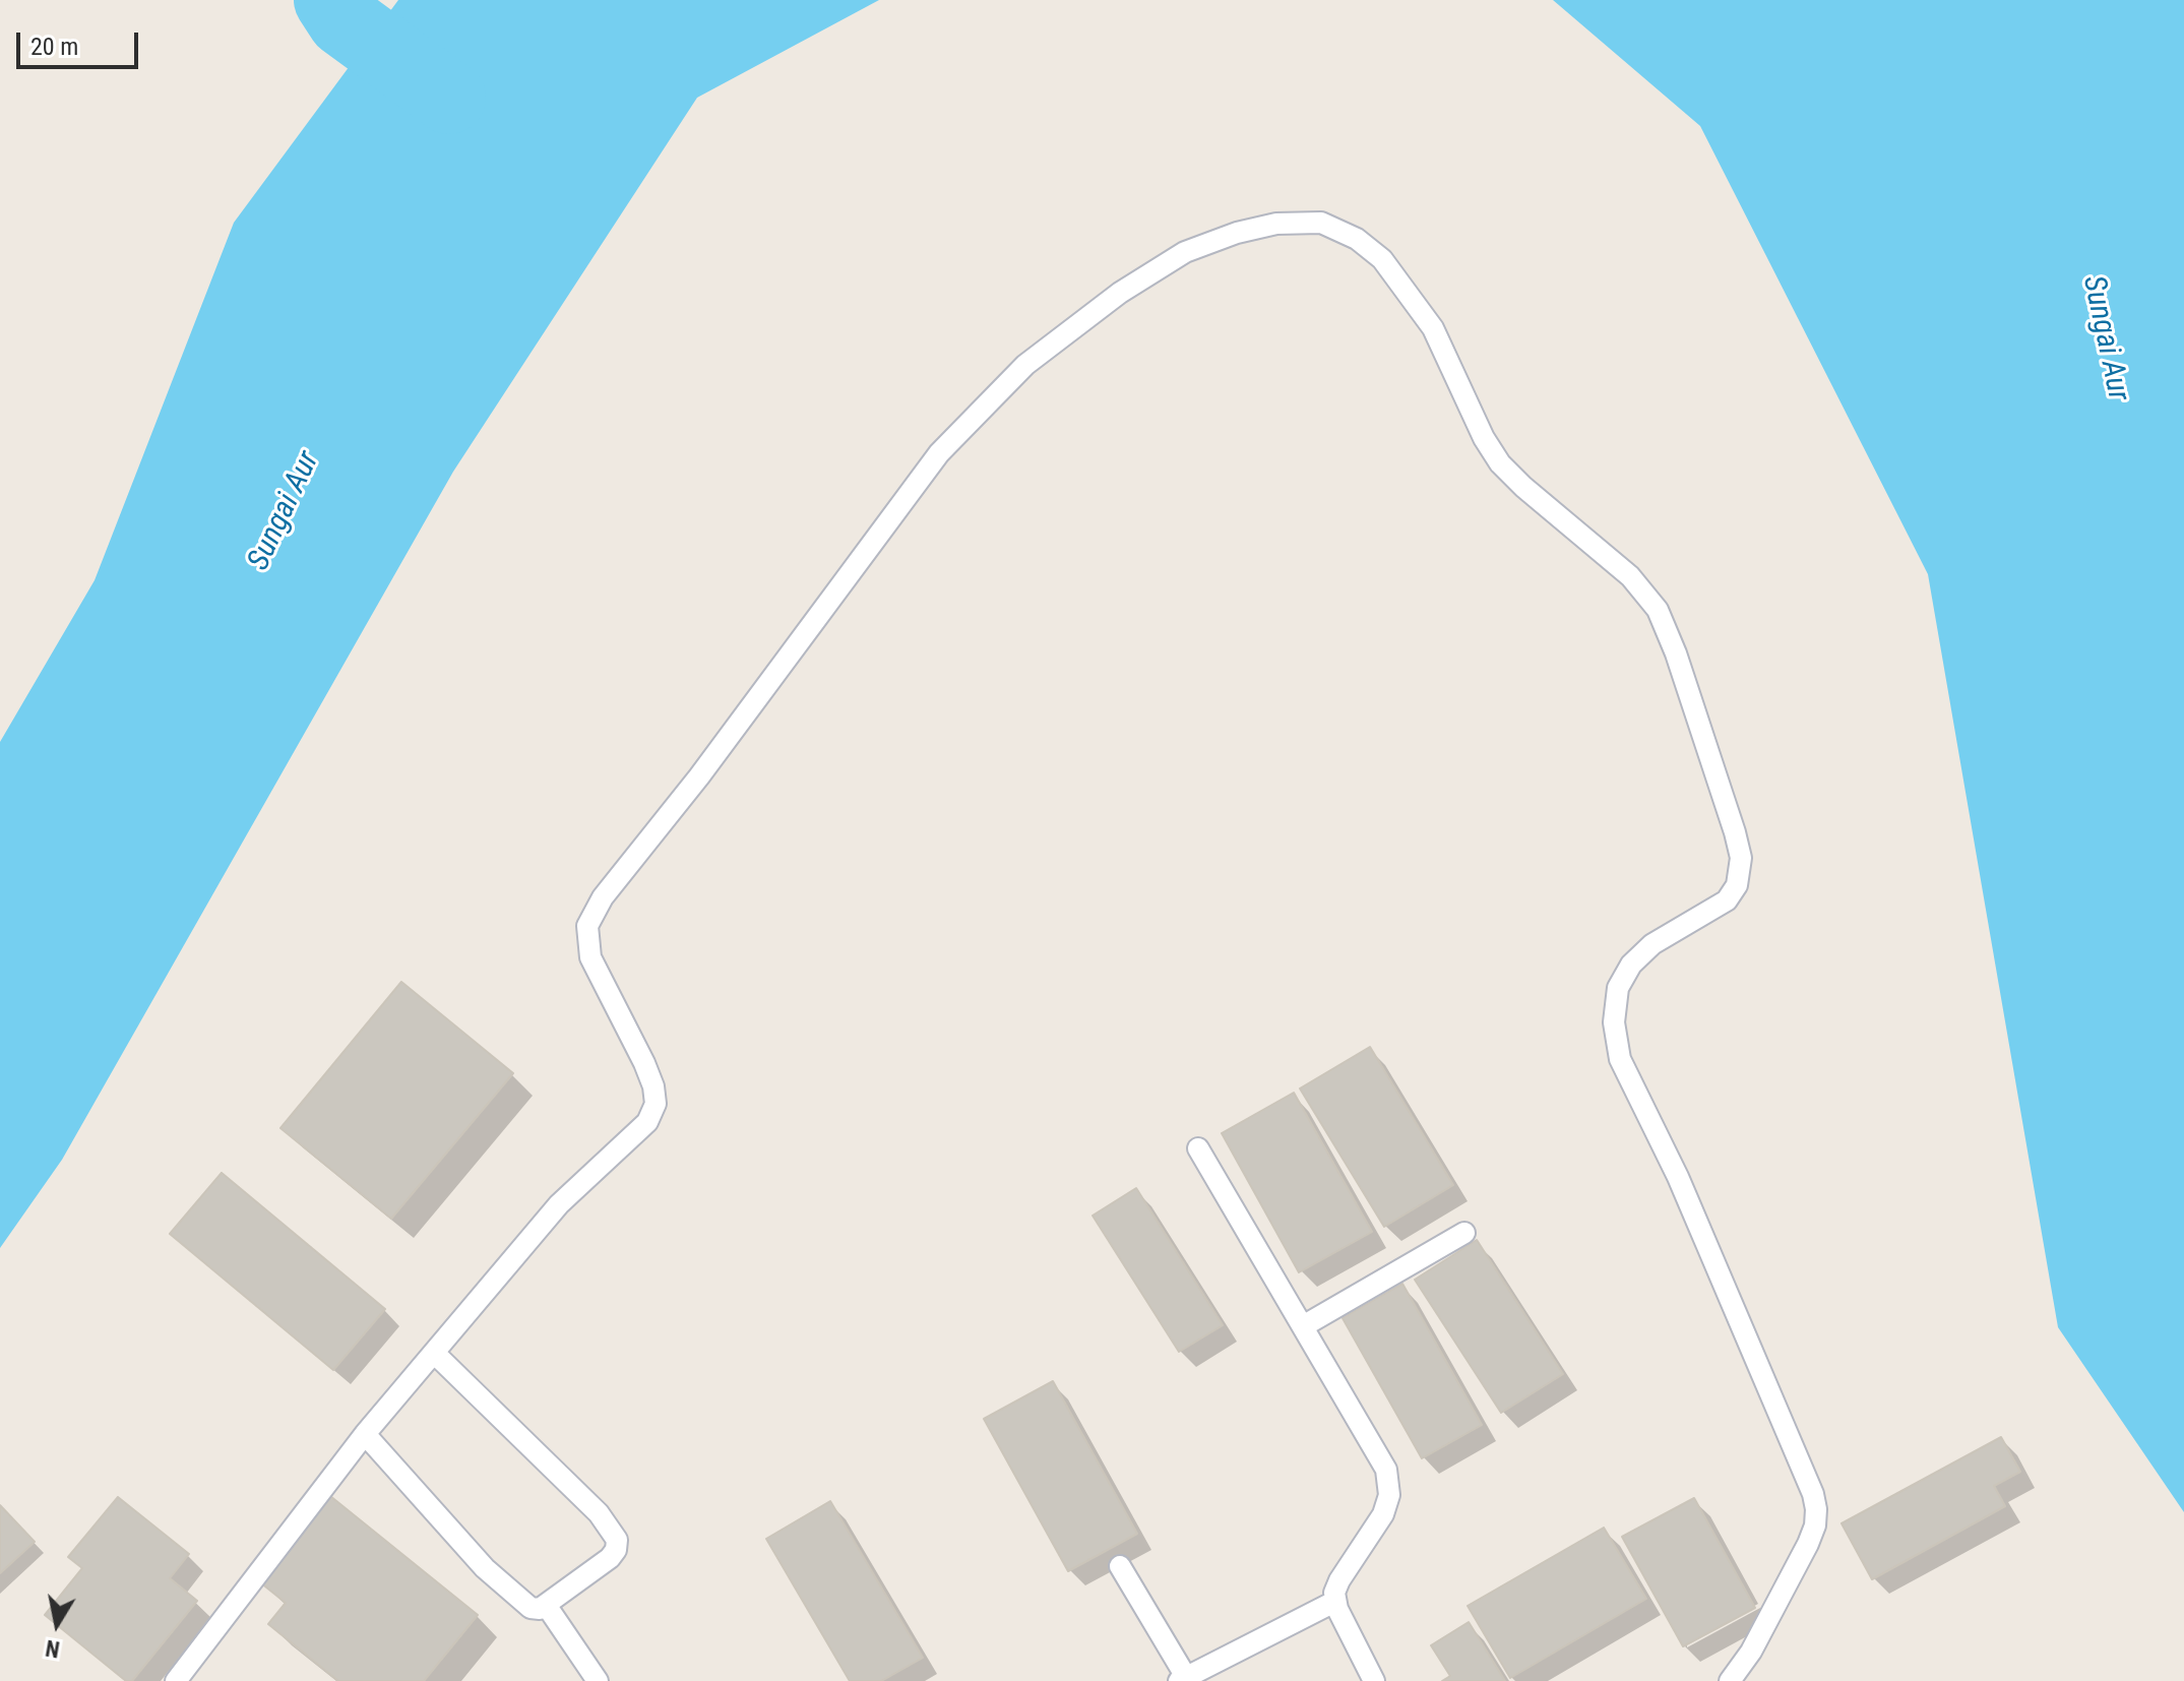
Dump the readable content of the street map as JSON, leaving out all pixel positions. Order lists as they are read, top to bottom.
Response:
{
  "water": ["Sungai Aur"],
  "scale_bar": "20 m",
  "north": "bottom"
}
